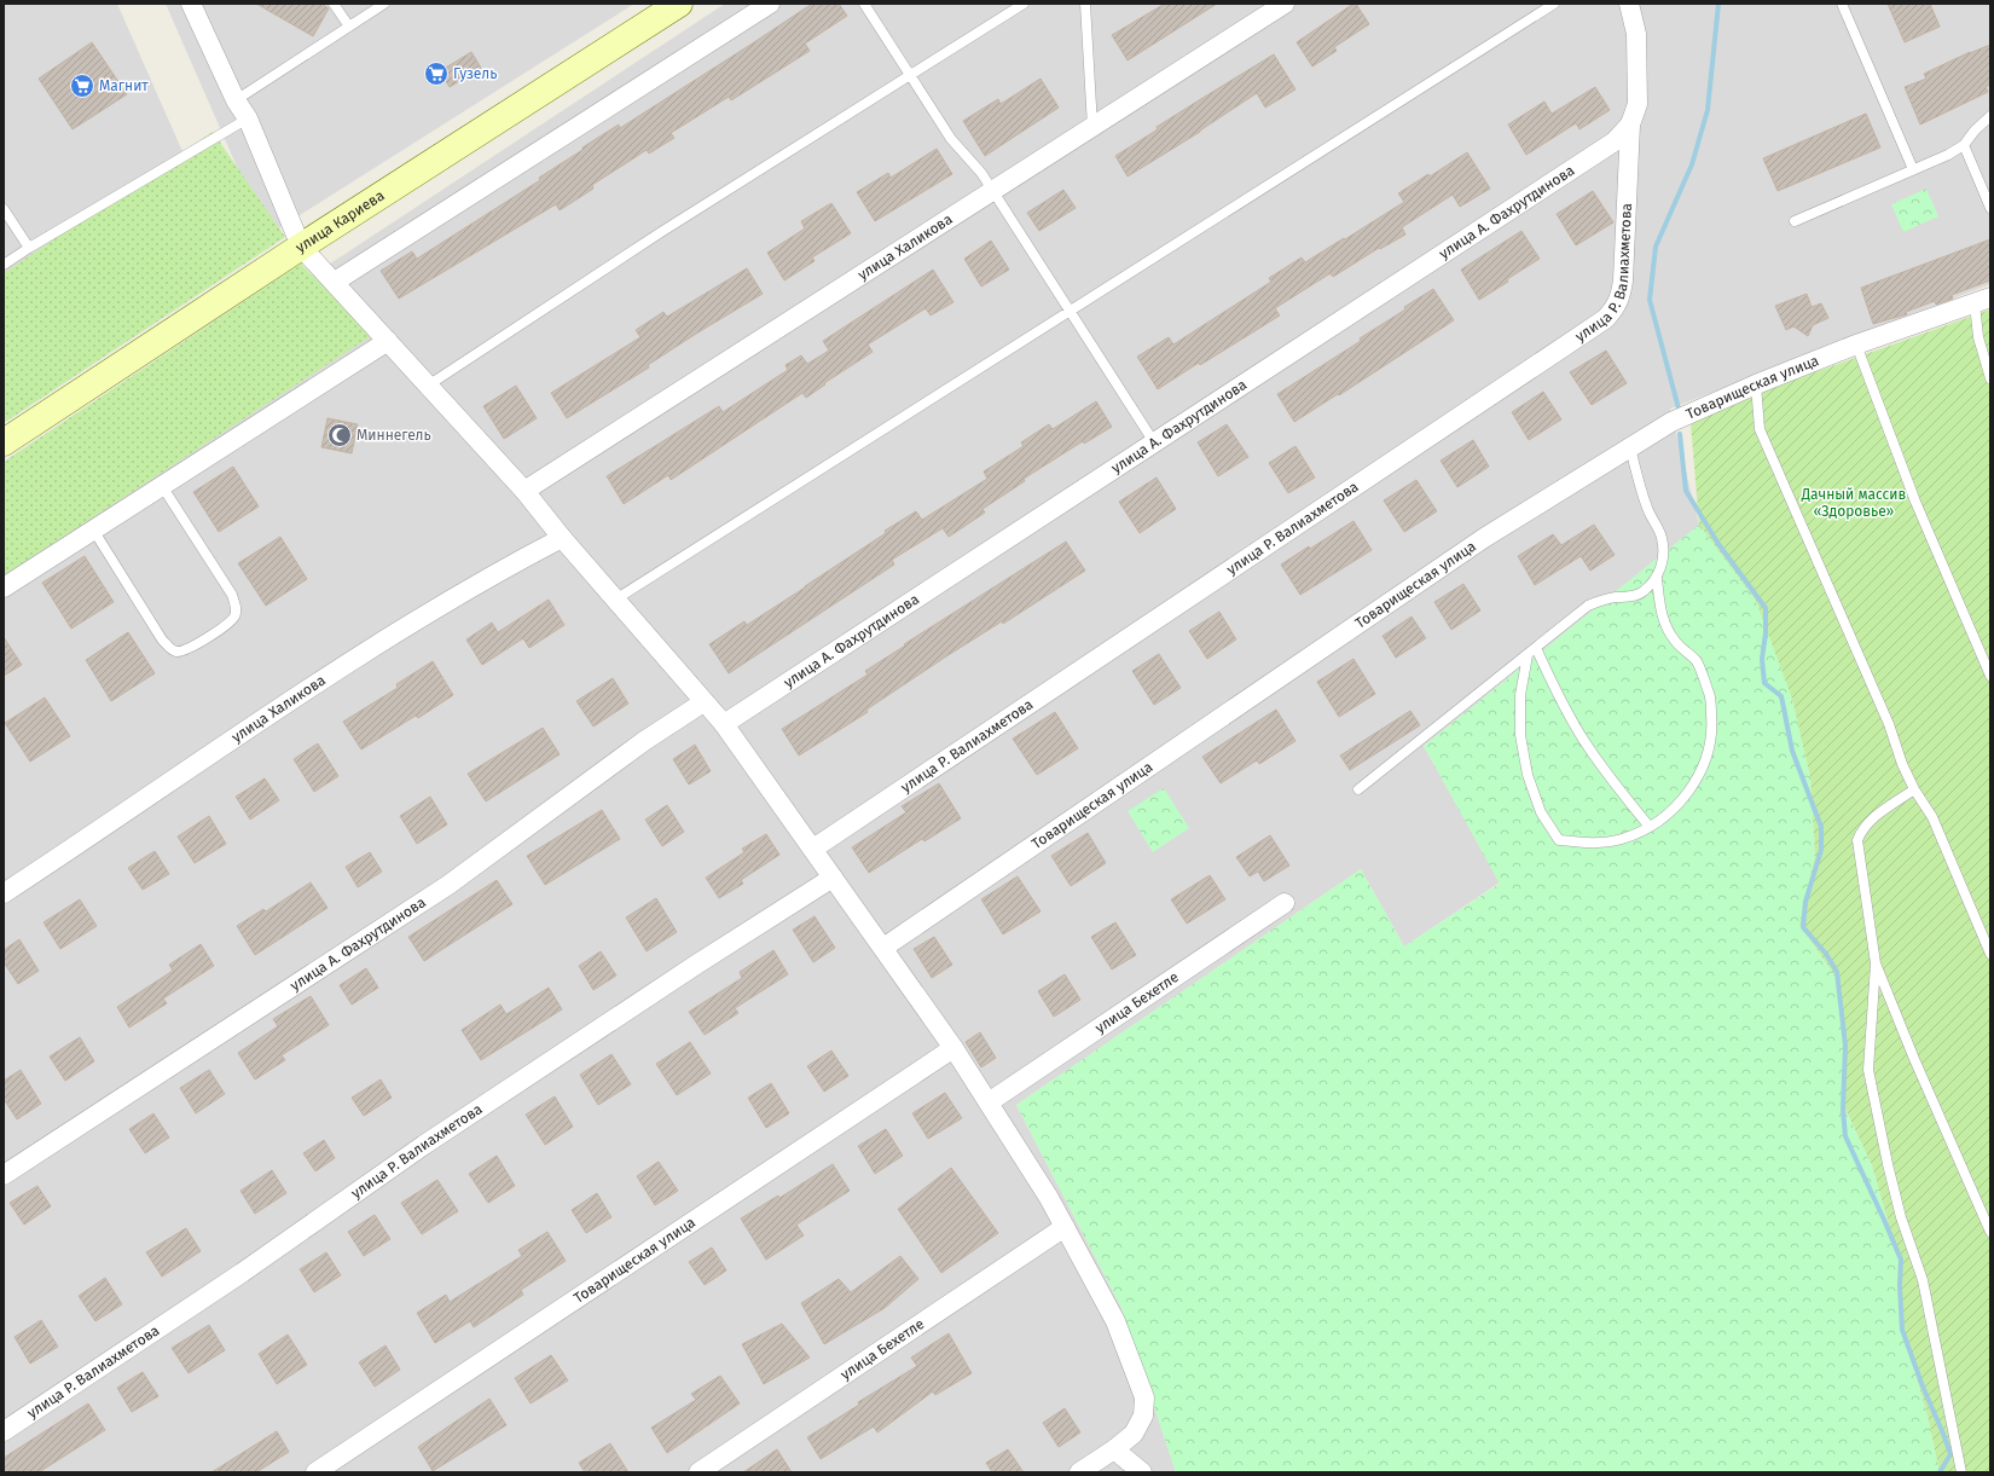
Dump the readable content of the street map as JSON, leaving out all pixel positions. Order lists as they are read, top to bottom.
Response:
{
  "streets": {
    "main road": ["улица Кариева"],
    "street": [
      "улица А. Фахрутдинова",
      "улица Халикова",
      "улица Р. Валиахметова",
      "Товарищеская улица",
      "улица Бехетле"
    ]
  },
  "crossings": [
    ["улица А. Фахрутдинова", "улица Р. Валиахметова"]
  ],
  "parks": ["Дачный массив «Здоровье»"],
  "places": {
    "supermarket": ["Гузель", "Магнит"],
    "mosque": ["Миннегель"]
  }
}
